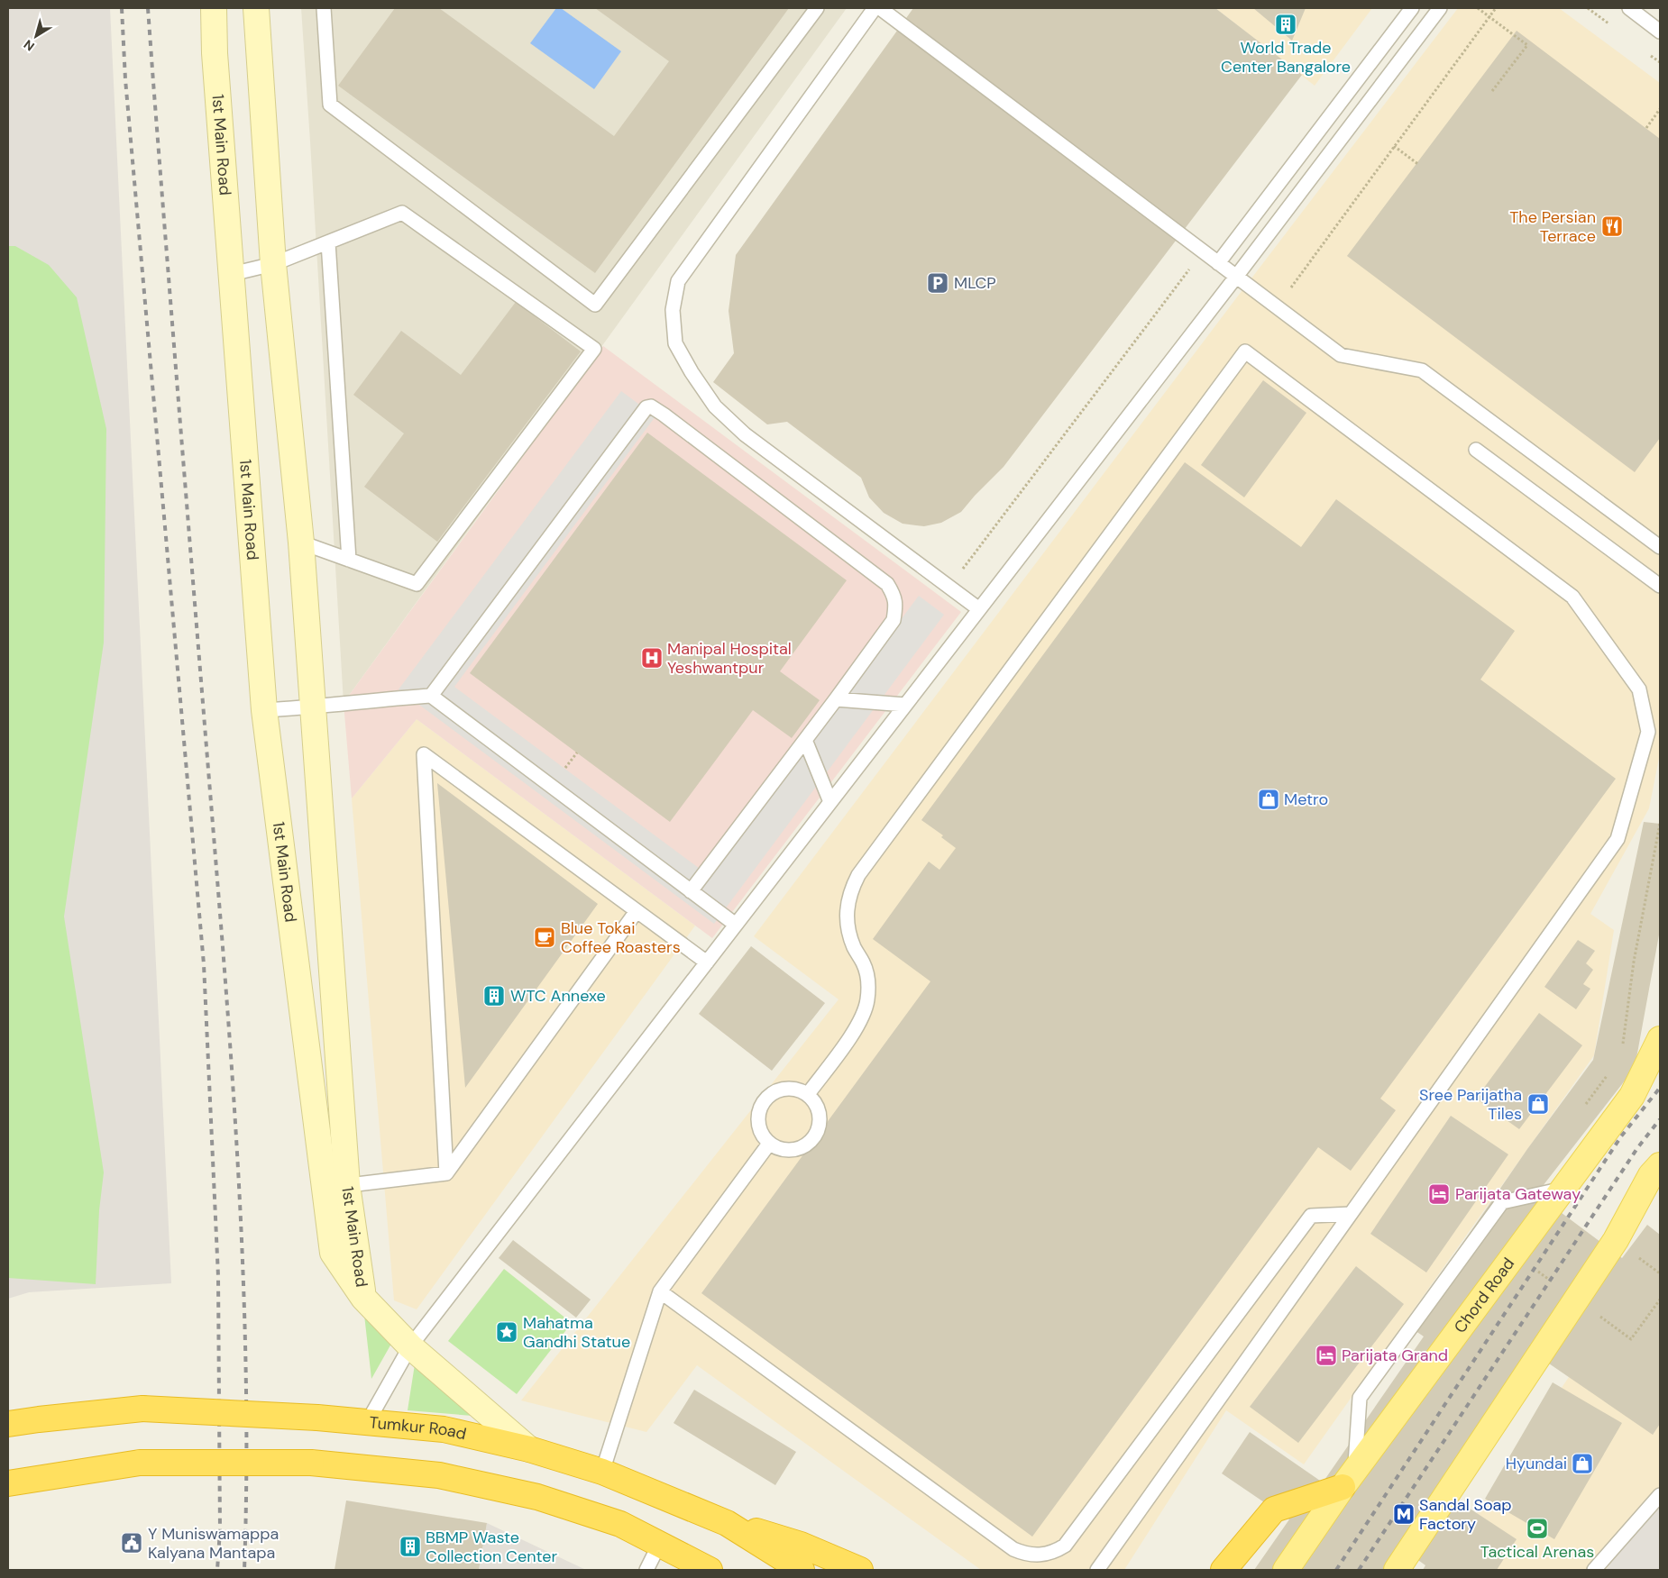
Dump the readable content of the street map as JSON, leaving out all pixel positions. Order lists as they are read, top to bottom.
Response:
{
  "streets": {
    "highway": ["Tumkur Road"],
    "main road": ["1st Main Road", "Chord Road"]
  },
  "places": {
    "building": ["World Trade Center Bangalore", "WTC Annexe", "BBMP Waste Collection Center"],
    "restaurant": ["The Persian Terrace"],
    "parking": ["MLCP"],
    "hospital": ["Manipal Hospital Yeshwantpur"],
    "shop": ["Metro", "Sree Parijatha Tiles", "Hyundai"],
    "cafe": ["Blue Tokai Coffee Roasters"],
    "hotel": ["Parijata Gateway", "Parijata Grand"],
    "place": ["Mahatma Gandhi Statue"],
    "metro station": ["Sandal Soap Factory"],
    "sports": ["Tactical Arenas"],
    "public building": ["Y Muniswamappa Kalyana Mantapa"]
  },
  "north": "bottom left"
}
